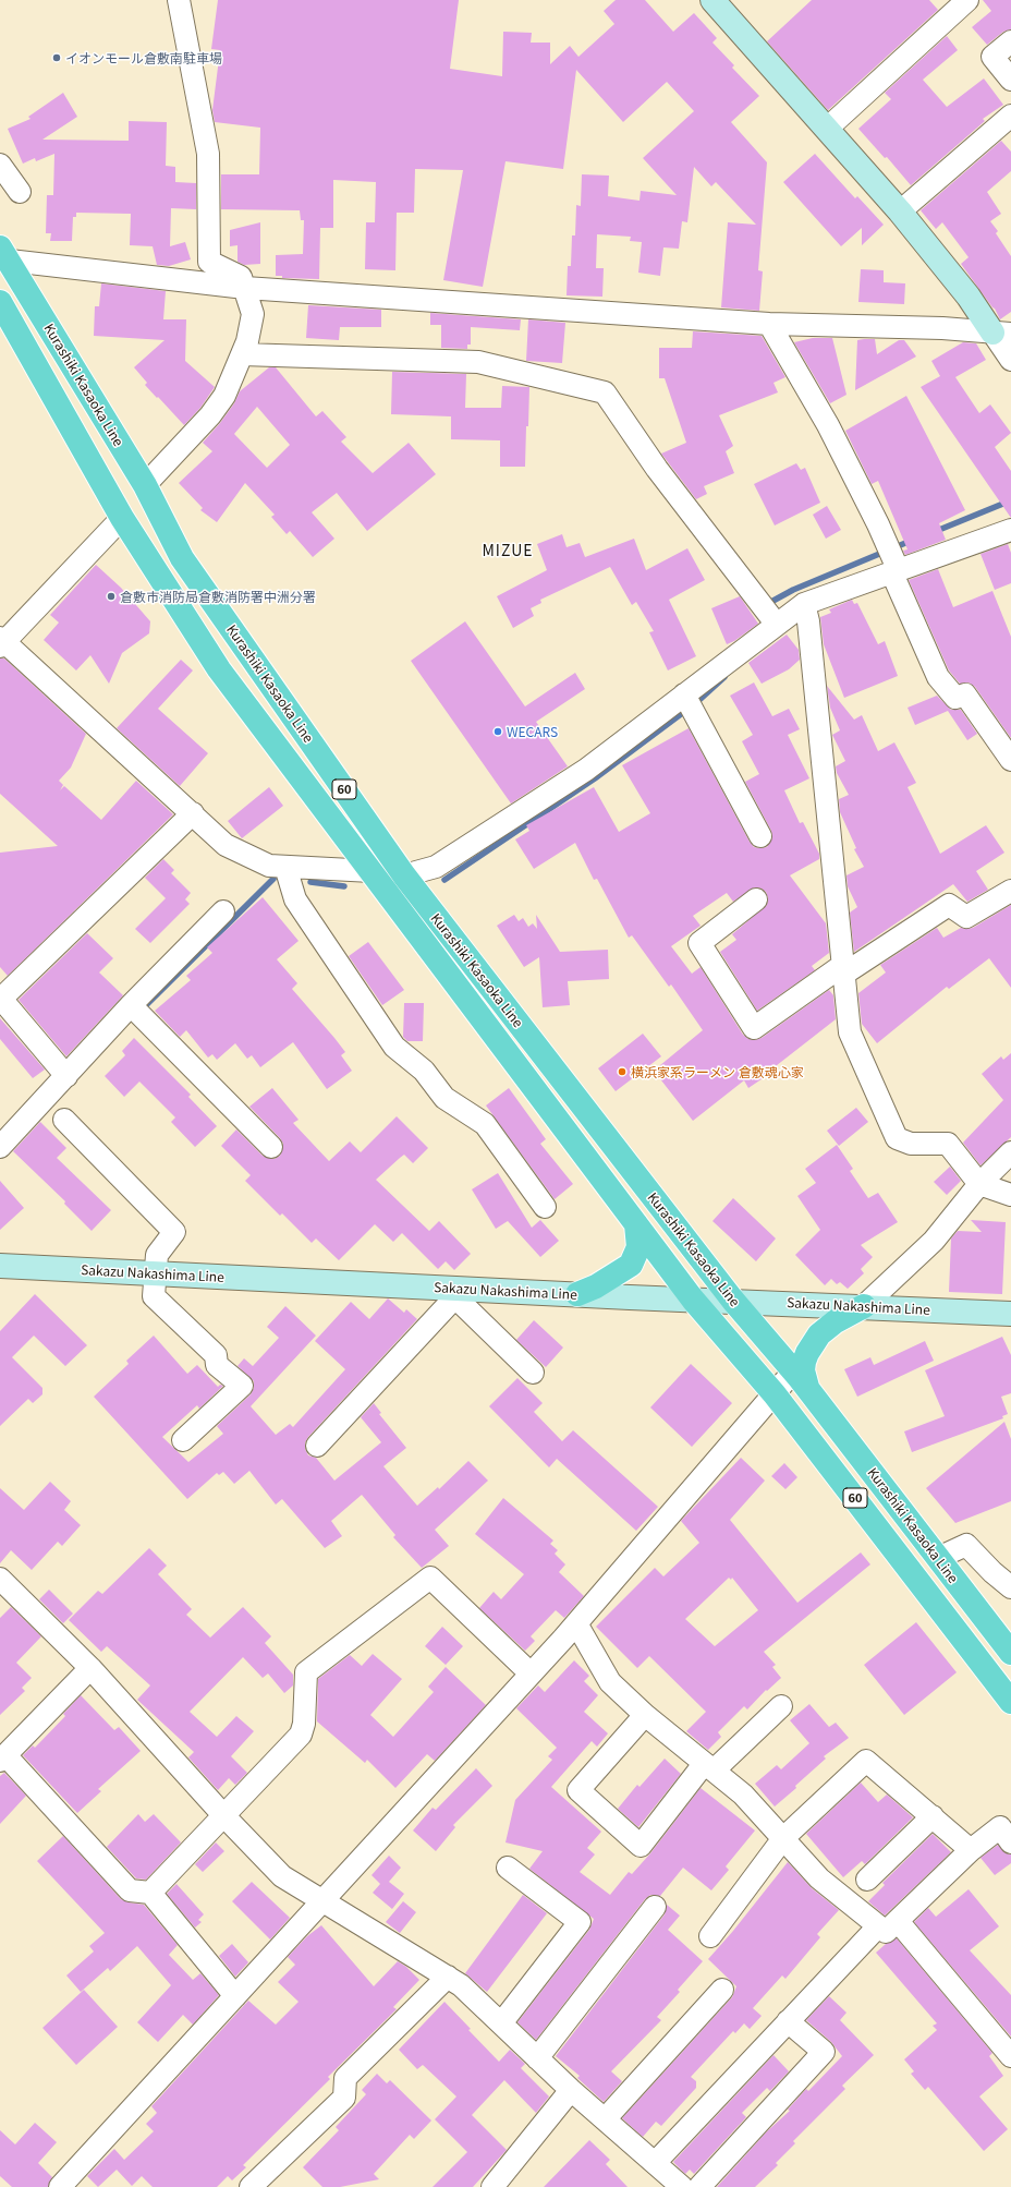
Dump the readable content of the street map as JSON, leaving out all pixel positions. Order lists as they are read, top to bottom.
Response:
{
  "streets": {
    "main road": ["Kurashiki Kasaoka Line", "60", "Sakazu Nakashima Line"]
  },
  "crossings": [
    ["Kurashiki Kasaoka Line", "Sakazu Nakashima Line"]
  ],
  "districts": ["MIZUE"],
  "places": [
    "イオンモール倉敷南駐車場",
    "倉敷市消防局倉敷消防署中洲分署",
    "WECARS",
    "横浜家系ラーメン 倉敷魂心家"
  ]
}
